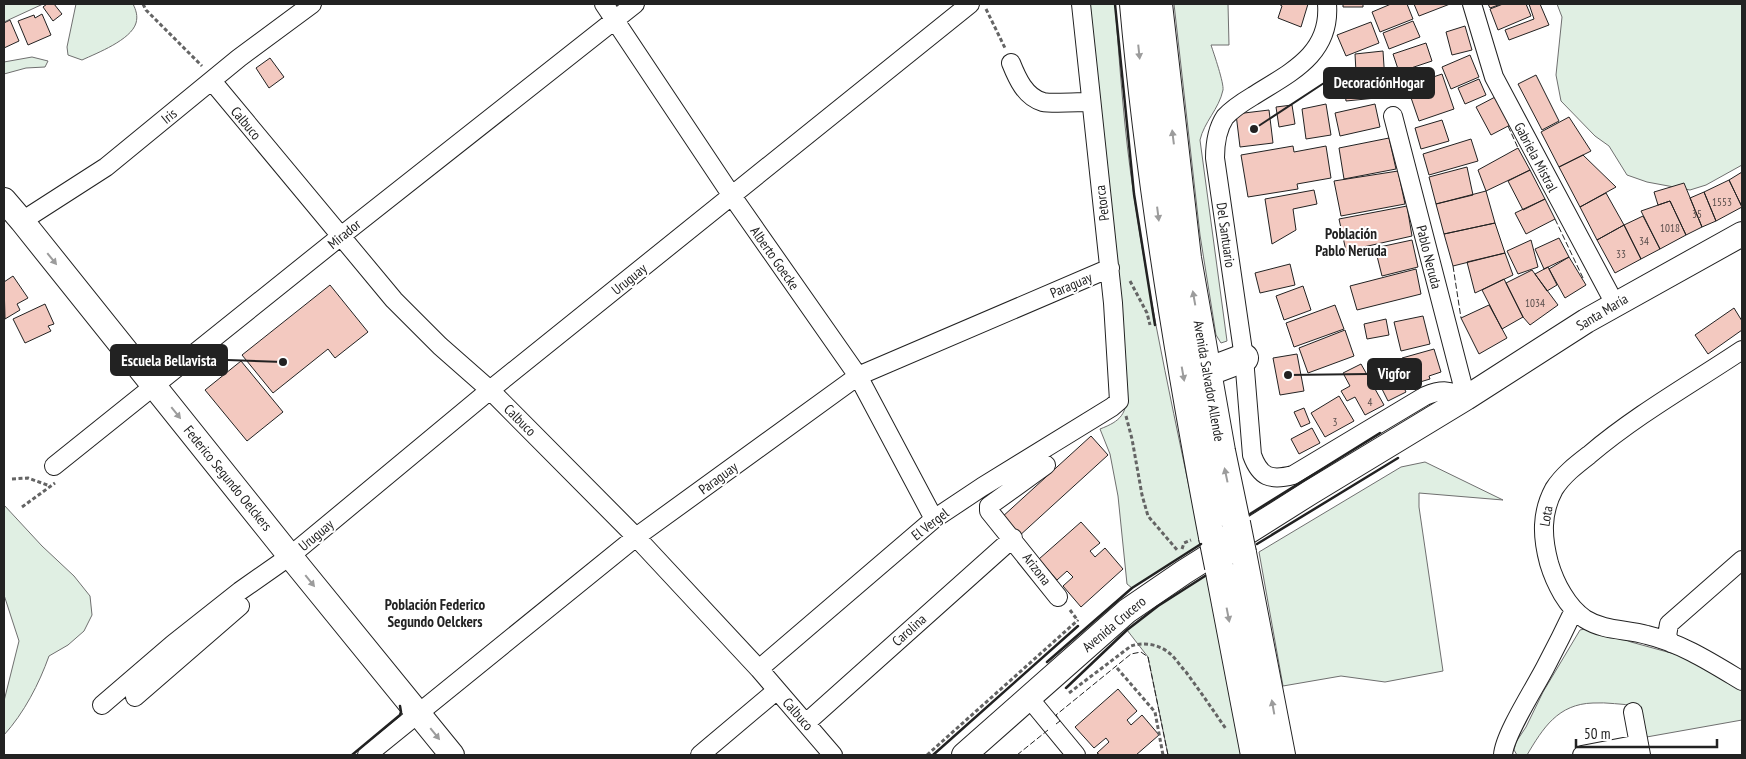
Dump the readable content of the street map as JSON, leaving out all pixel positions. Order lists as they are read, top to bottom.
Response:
{
  "streets": {
    "highway": ["Avenida Salvador Allende"],
    "main road": ["Santa María", "Federico Segundo Oelckers", "Avenida Crucero"],
    "street": [
      "Iris",
      "Calbuco",
      "Gabriela Mistral",
      "Petorca",
      "Mirador",
      "Del Santuario",
      "Pablo Neruda",
      "Alberto Goecke",
      "Uruguay",
      "Paraguay",
      "Lota",
      "El Vergel",
      "Arizona",
      "Carolina"
    ]
  },
  "crossings": [
    ["Iris", "Calbuco"],
    ["Iris", "Federico Segundo Oelckers"],
    ["Calbuco", "Mirador"],
    ["Calbuco", "Uruguay"],
    ["Calbuco", "Paraguay"],
    ["Calbuco", "El Vergel"],
    ["Calbuco", "Carolina"],
    ["Gabriela Mistral", "Santa María"],
    ["Petorca", "Paraguay"],
    ["Petorca", "El Vergel"],
    ["Mirador", "Alberto Goecke"],
    ["Mirador", "Federico Segundo Oelckers"],
    ["Del Santuario", "Pablo Neruda"],
    ["Del Santuario", "Santa María"],
    ["Pablo Neruda", "Santa María"],
    ["Alberto Goecke", "Uruguay"],
    ["Alberto Goecke", "Paraguay"],
    ["Alberto Goecke", "El Vergel"],
    ["Uruguay", "Federico Segundo Oelckers"],
    ["Paraguay", "Federico Segundo Oelckers"],
    ["Santa María", "Avenida Crucero"],
    ["Arizona", "Carolina"]
  ],
  "one_way": ["Federico Segundo Oelckers"],
  "districts": ["Población Pablo Neruda", "Población Federico Segundo Oelckers"],
  "places": ["DecoraciónHogar", "Escuela Bellavista", "Vigfor"],
  "house_numbers": [
    "1553",
    "35",
    "1018",
    "34",
    "33",
    "1034",
    "4",
    "3"
  ],
  "scale_bar": "50 m"
}
